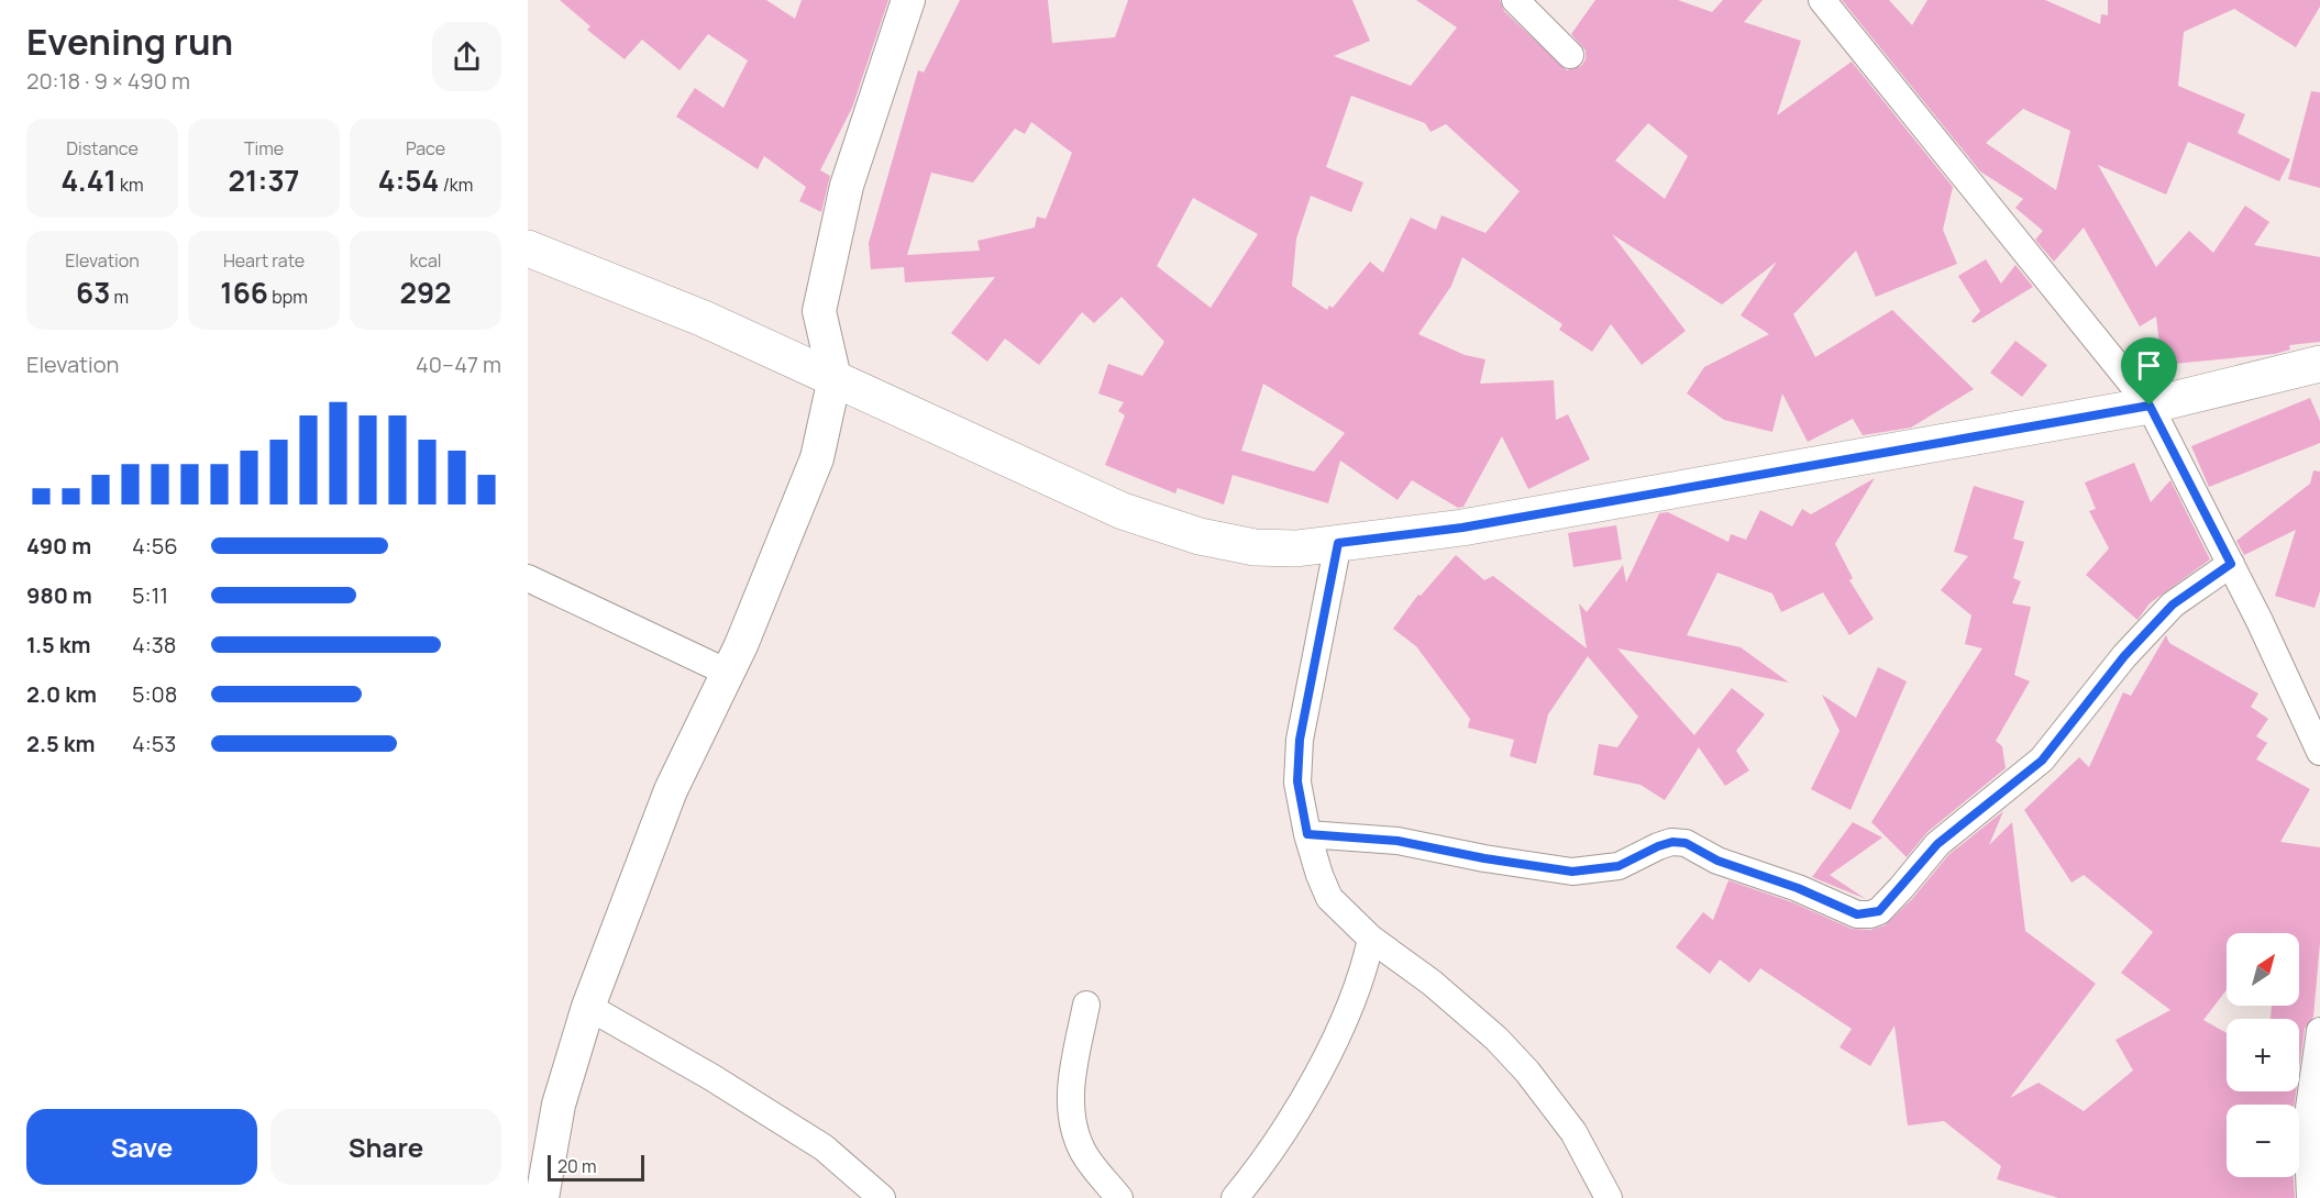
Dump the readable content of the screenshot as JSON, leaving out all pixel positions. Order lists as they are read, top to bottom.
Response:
{
  "scale_bar": "20 m",
  "north": "top right",
  "page": {
    "heading": ["Evening run", "20:18 · 9 × 490 m"],
    "stats": [
      ["Distance", "4.41 km"],
      ["Time", "21:37"],
      ["Pace", "4:54 /km"],
      ["Elevation", "63 m"],
      ["Heart rate", "166 bpm"],
      ["kcal", "292"]
    ],
    "chart": ["Elevation", "40–47 m"],
    "list": [
      {
        "name": "490 m",
        "note": "4:56"
      },
      {
        "name": "980 m",
        "note": "5:11"
      },
      {
        "name": "1.5 km",
        "note": "4:38"
      },
      {
        "name": "2.0 km",
        "note": "5:08"
      },
      {
        "name": "2.5 km",
        "note": "4:53"
      }
    ],
    "map_buttons": ["+", "−"],
    "buttons": ["Save", "Share"],
    "scale": "20 m"
  }
}
